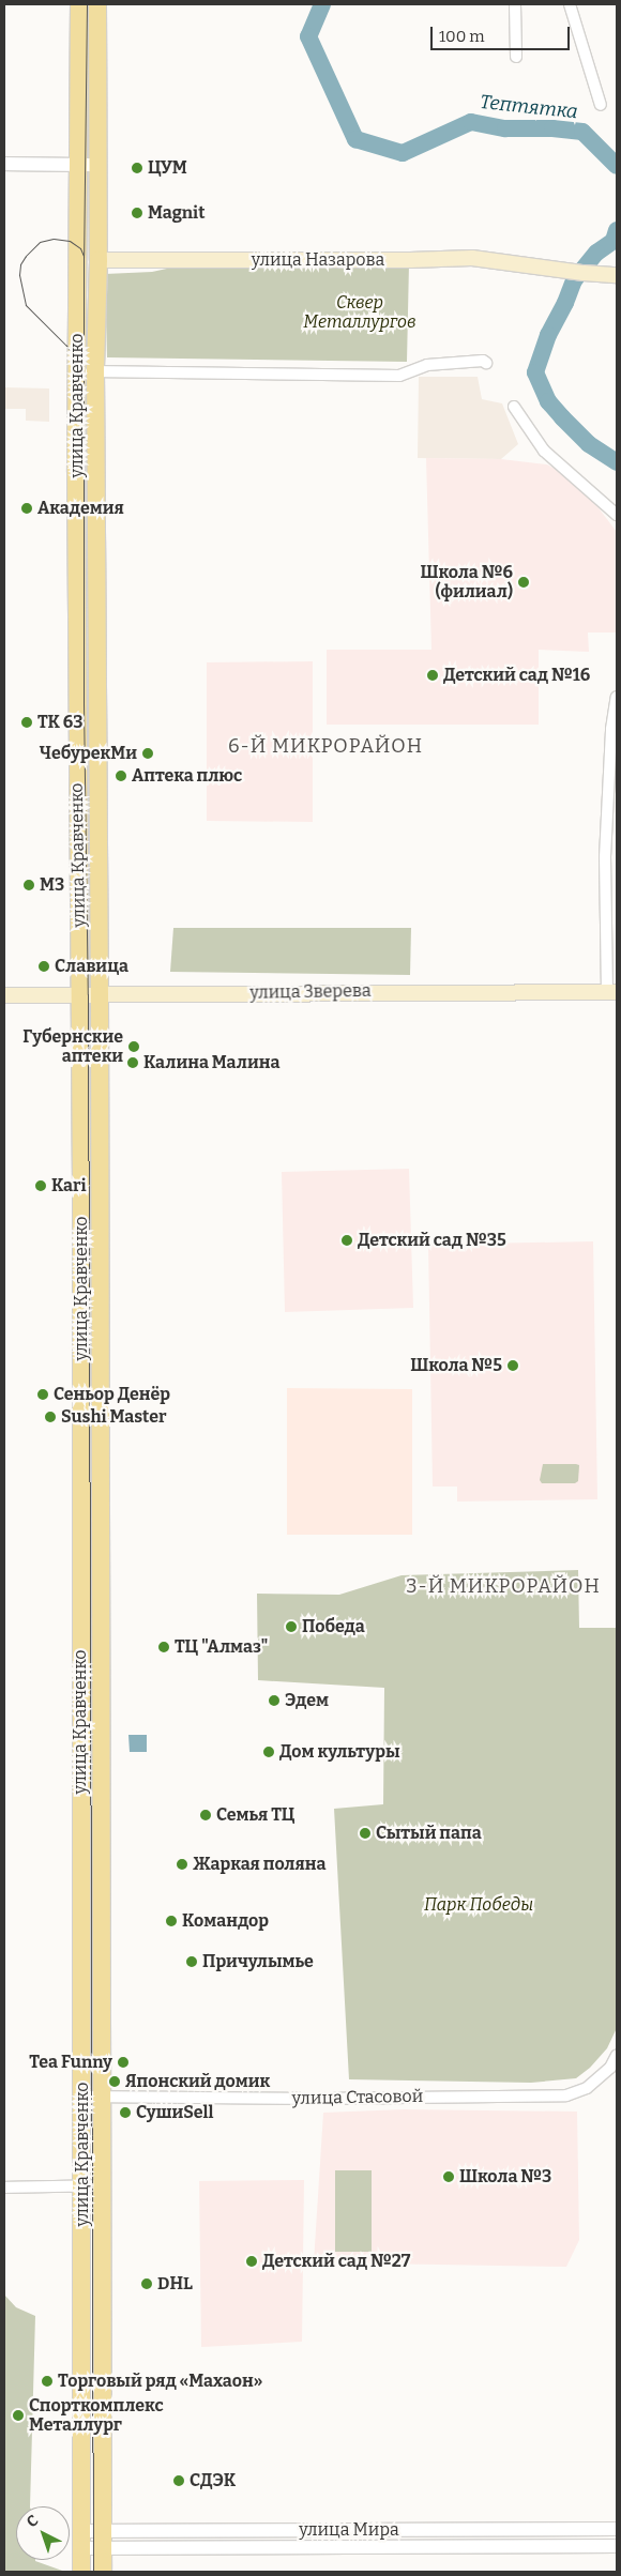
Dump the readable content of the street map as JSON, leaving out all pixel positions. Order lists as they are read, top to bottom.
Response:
{
  "streets": {
    "main road": ["улица Назарова", "улица Кравченко", "улица Зверева"],
    "street": ["улица Стасовой", "улица Мира"]
  },
  "crossings": [
    ["улица Назарова", "улица Кравченко"],
    ["улица Кравченко", "улица Зверева"],
    ["улица Кравченко", "улица Стасовой"],
    ["улица Кравченко", "улица Мира"]
  ],
  "districts": ["6-Й МИКРОРАЙОН", "3-Й МИКРОРАЙОН"],
  "water": ["Тептятка"],
  "parks": ["Сквер Металлургов", "Парк Победы"],
  "places": [
    "ЦУМ",
    "Magnit",
    "Академия",
    "Школа №6 (филиал)",
    "Детский сад №16",
    "ТК 63",
    "ЧебурекМи",
    "Аптека плюс",
    "М3",
    "Славица",
    "Губернские аптеки",
    "Калина Малина",
    "Kari",
    "Детский сад №35",
    "Школа №5",
    "Сеньор Денёр",
    "Sushi Master",
    "Победа",
    "ТЦ \"Алмаз\"",
    "Эдем",
    "Дом культуры",
    "Семья ТЦ",
    "Сытый папа",
    "Жаркая поляна",
    "Командор",
    "Причулымье",
    "Tea Funny",
    "Японский домик",
    "СушиSell",
    "Школа №3",
    "Детский сад №27",
    "DHL",
    "Торговый ряд «Махаон»",
    "Спорткомплекс Металлург",
    "СДЭК"
  ],
  "scale_bar": "100 m",
  "north": "top left"
}
